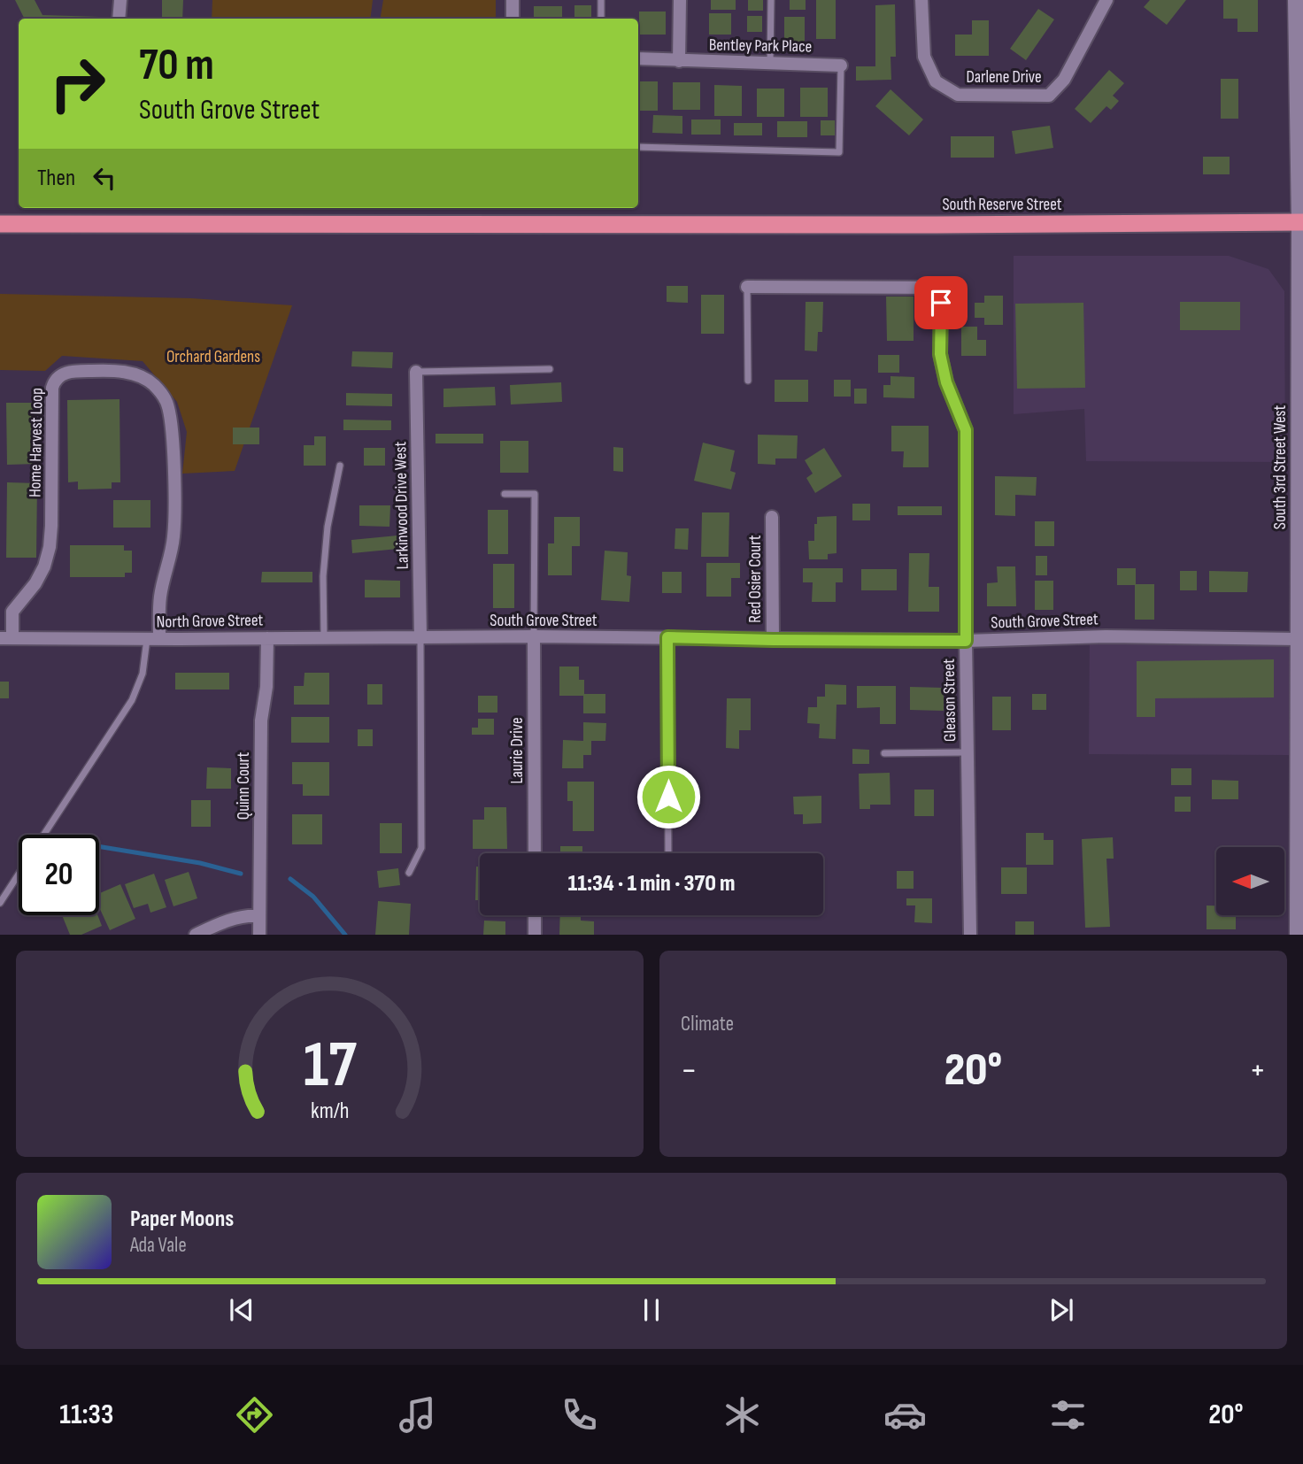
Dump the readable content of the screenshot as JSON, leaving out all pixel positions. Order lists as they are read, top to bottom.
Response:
{
  "streets": {
    "highway": ["South Reserve Street"],
    "street": [
      "Bentley Park Place",
      "Darlene Drive",
      "Home Harvest Loop",
      "South 3rd Street West",
      "Larkinwood Drive West",
      "Red Osier Court",
      "South Grove Street",
      "North Grove Street",
      "Gleason Street",
      "Laurie Drive",
      "Quinn Court"
    ]
  },
  "crossings": [
    ["South Reserve Street", "South 3rd Street West"],
    ["Home Harvest Loop", "North Grove Street"],
    ["South 3rd Street West", "South Grove Street"],
    ["Larkinwood Drive West", "South Grove Street"],
    ["Larkinwood Drive West", "North Grove Street"],
    ["Red Osier Court", "South Grove Street"],
    ["South Grove Street", "North Grove Street"],
    ["South Grove Street", "Gleason Street"],
    ["South Grove Street", "Laurie Drive"],
    ["North Grove Street", "Quinn Court"]
  ],
  "parks": ["Orchard Gardens"],
  "north": "left",
  "page": {
    "turn": ["70 m", "South Grove Street"],
    "then": "Then",
    "limit": "20",
    "trip": "11:34 · 1 min · 370 m",
    "tile": "Climate",
    "heat": ["−", "20°", "+"],
    "song": ["Paper Moons", "Ada Vale"],
    "tabs": ["11:33", "20°"],
    "gauge": ["17", "km/h"]
  }
}
